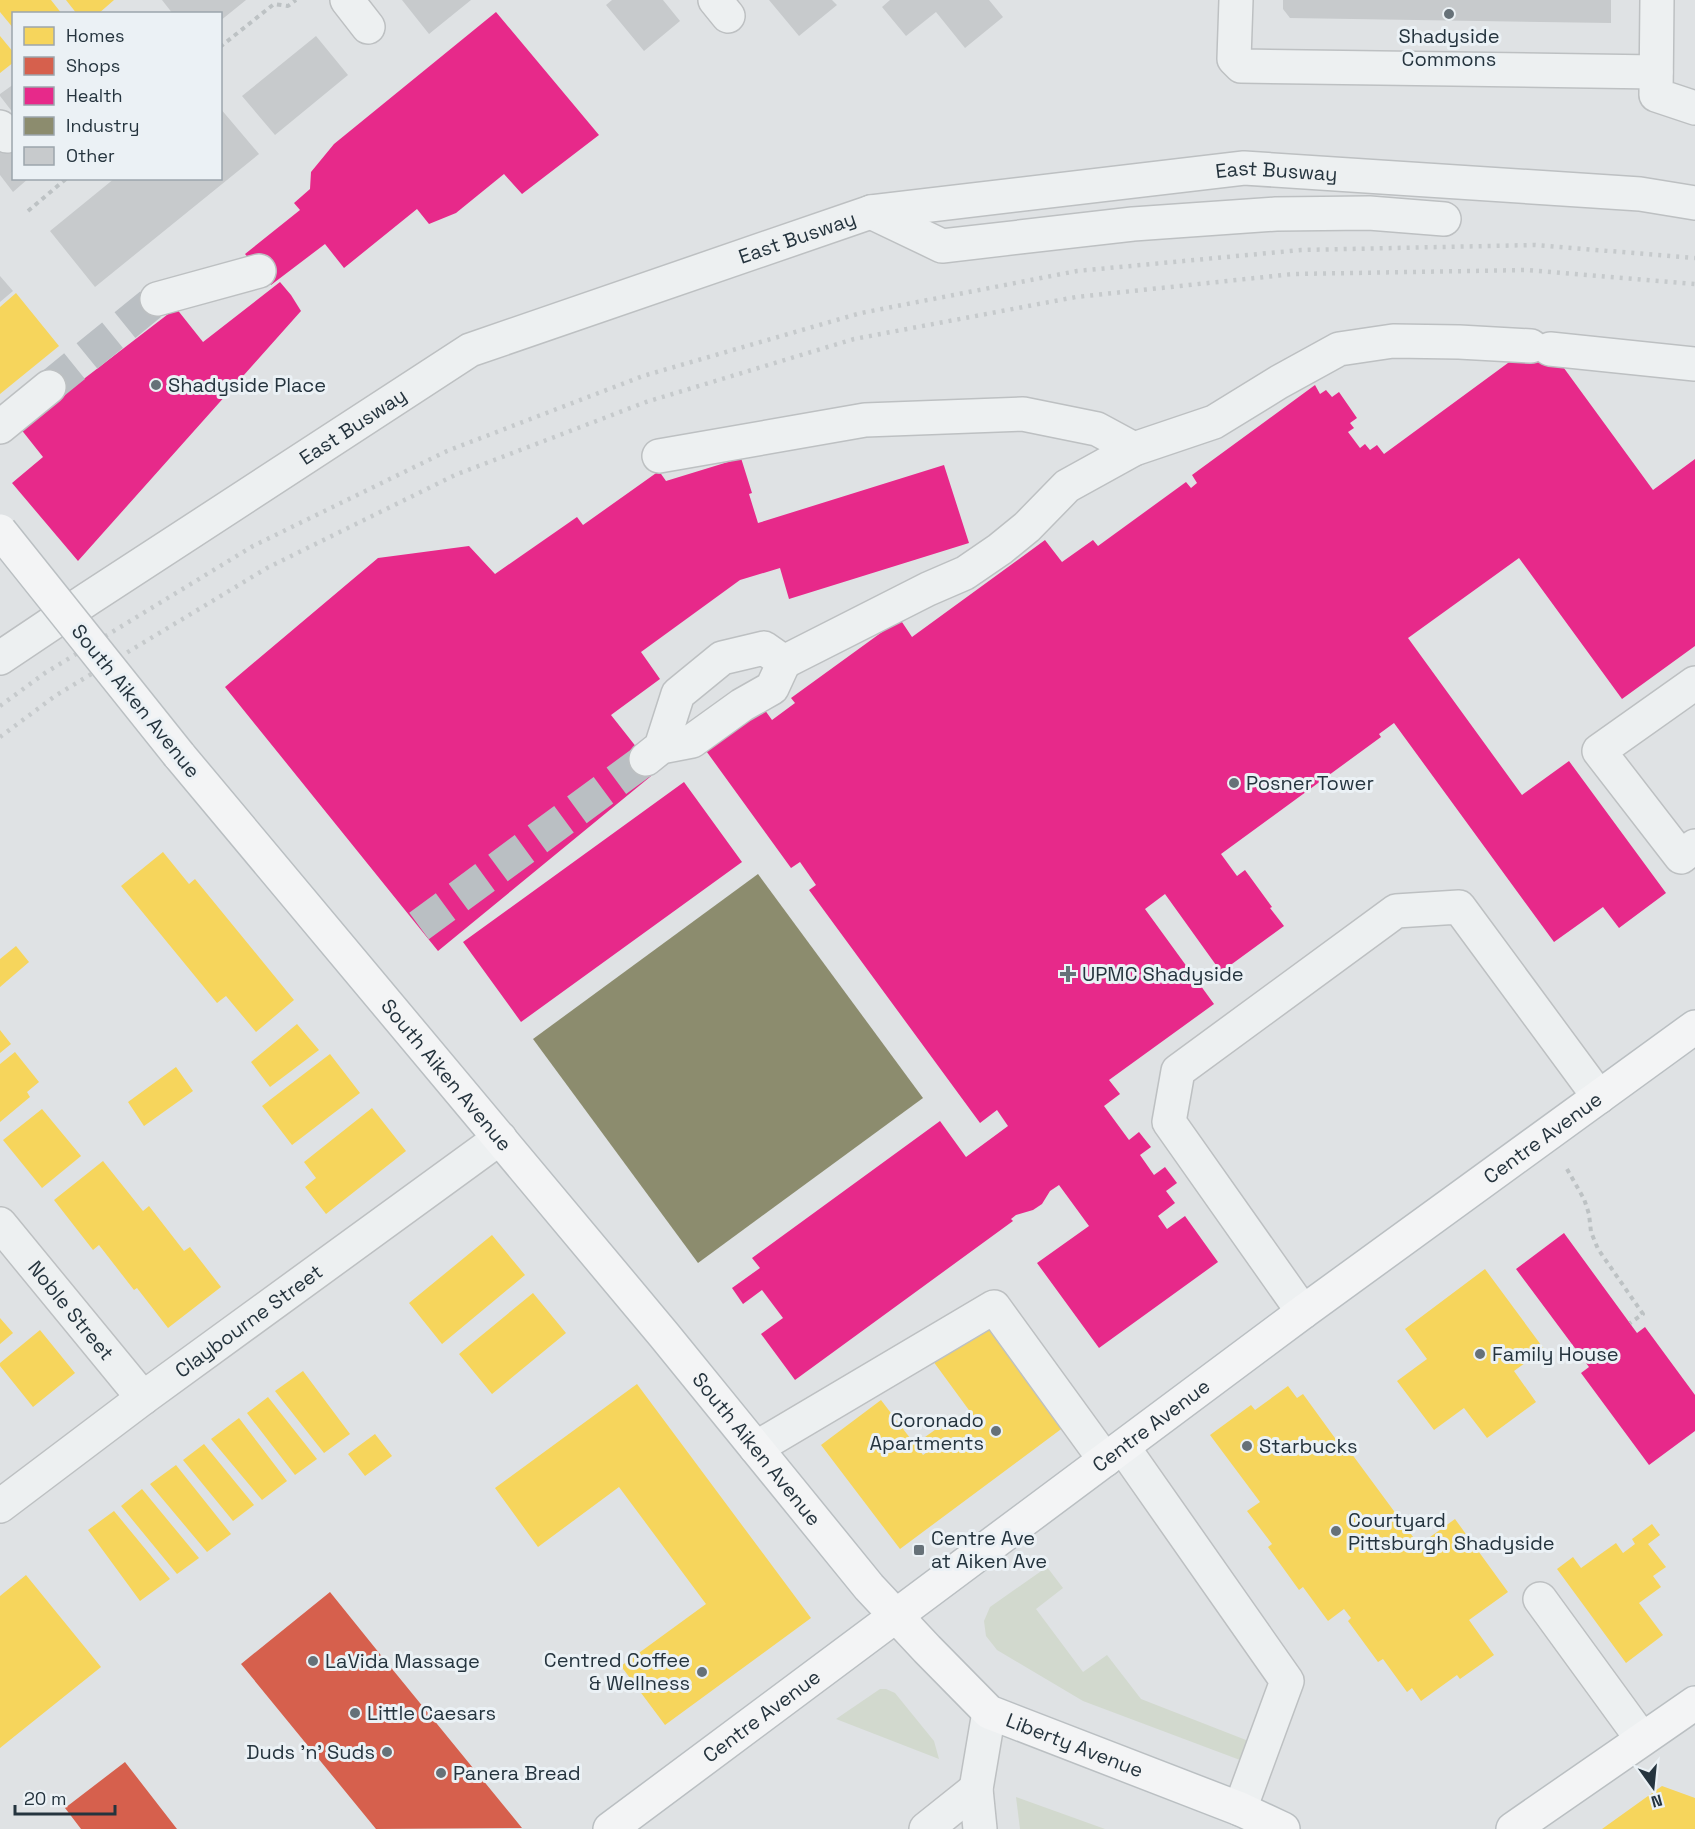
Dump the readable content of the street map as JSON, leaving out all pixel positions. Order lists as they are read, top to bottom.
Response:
{
  "streets": {
    "main road": ["South Aiken Avenue", "Centre Avenue", "Liberty Avenue"],
    "street": ["East Busway", "Noble Street", "Claybourne Street"]
  },
  "crossings": [
    ["South Aiken Avenue", "Centre Avenue"],
    ["South Aiken Avenue", "Claybourne Street"],
    ["South Aiken Avenue", "Liberty Avenue"],
    ["Centre Avenue", "Liberty Avenue"],
    ["Noble Street", "Claybourne Street"]
  ],
  "places": {
    "other": [
      "Shadyside Commons",
      "Shadyside Place",
      "Posner Tower",
      "Family House",
      "Coronado Apartments",
      "Starbucks",
      "Courtyard Pittsburgh Shadyside",
      "LaVida Massage",
      "Centred Coffee & Wellness",
      "Little Caesars",
      "Duds 'n' Suds",
      "Panera Bread"
    ],
    "health": ["UPMC Shadyside"],
    "transit": ["Centre Ave at Aiken Ave"]
  },
  "legend": [
    "Homes",
    "Shops",
    "Health",
    "Industry",
    "Other"
  ],
  "scale_bar": "20 m",
  "north": "bottom"
}
